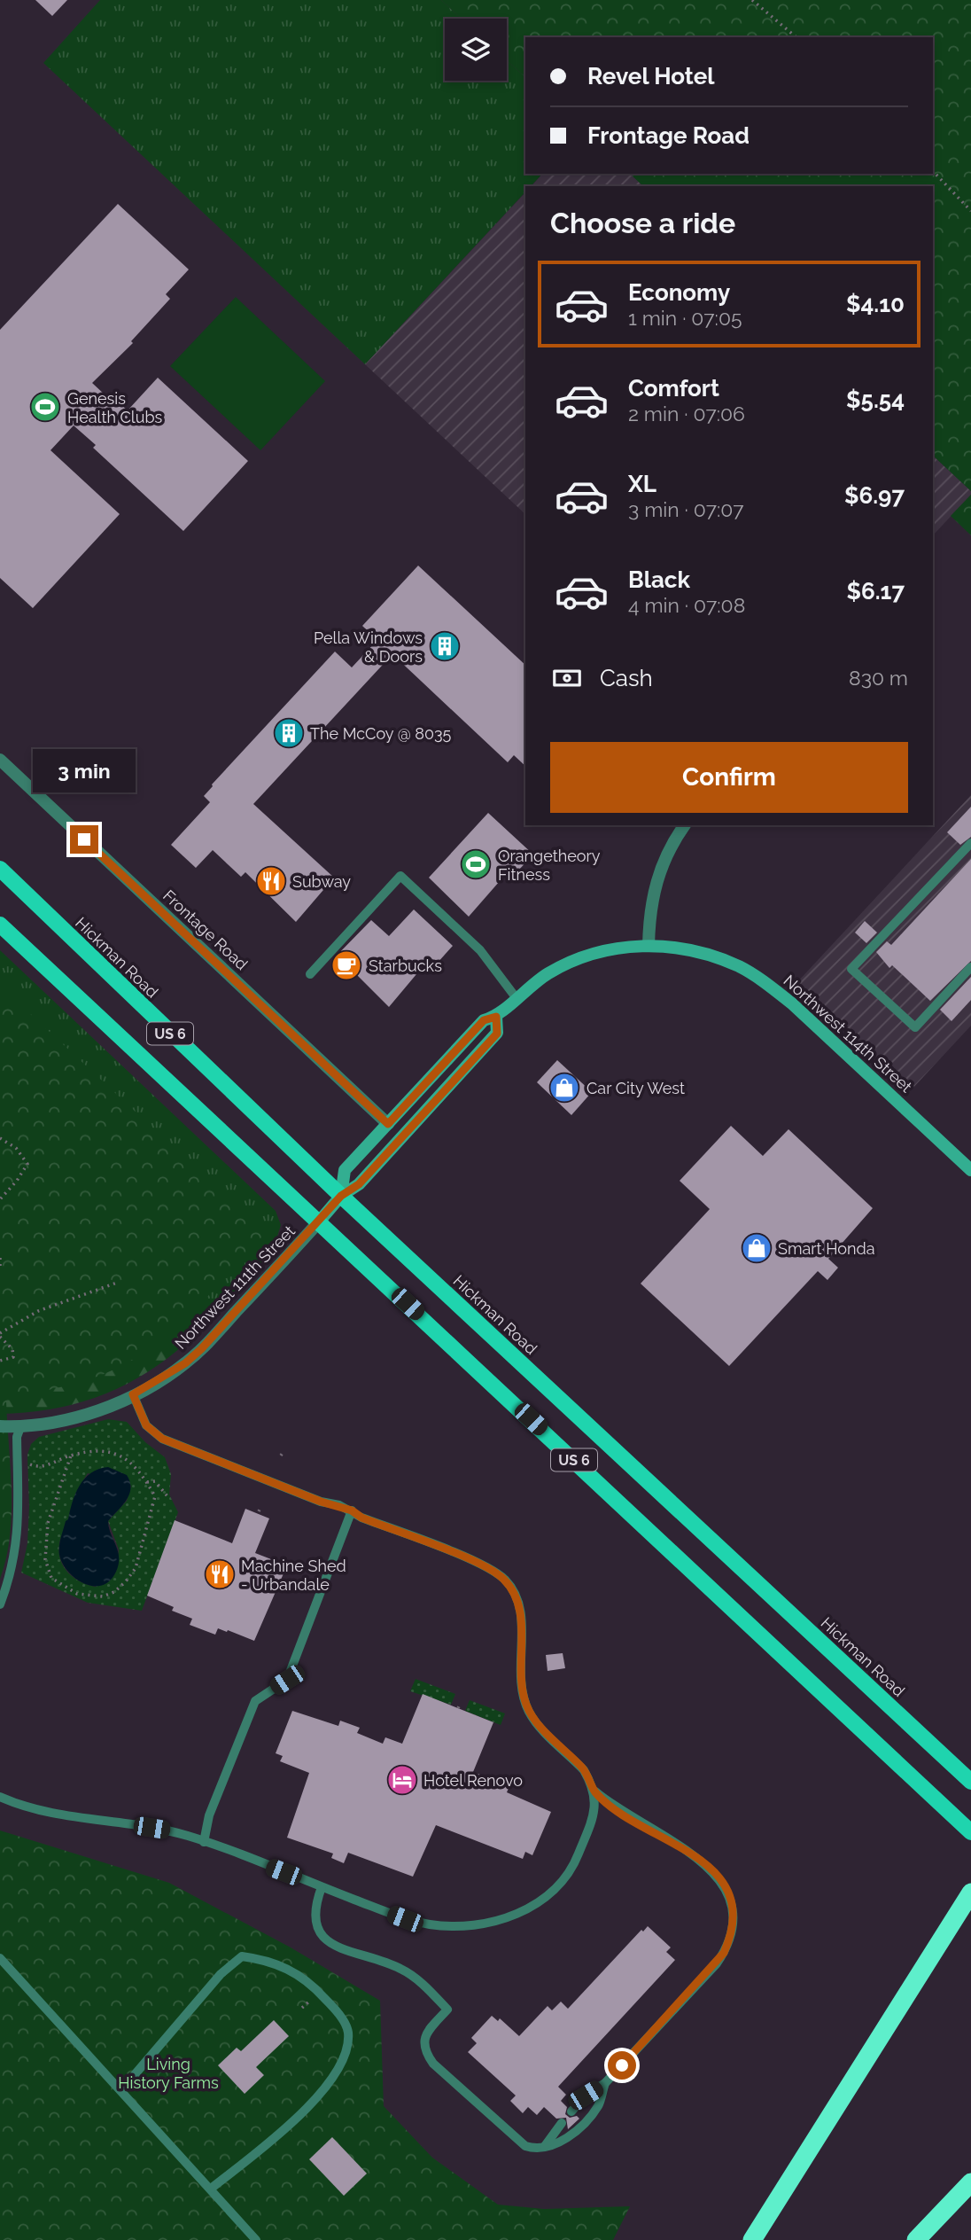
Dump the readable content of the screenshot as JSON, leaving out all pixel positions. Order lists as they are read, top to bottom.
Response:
{
  "streets": {
    "main road": ["Hickman Road", "US 6"],
    "street": ["Frontage Road", "Northwest 114th Street", "Northwest 111th Street"]
  },
  "crossings": [
    ["Frontage Road", "Northwest 111th Street"],
    ["Hickman Road", "Northwest 111th Street"],
    ["US 6", "Northwest 111th Street"],
    ["Northwest 114th Street", "Northwest 111th Street"]
  ],
  "parks": ["Living History Farms"],
  "places": {
    "sports": ["Genesis Health Clubs", "Orangetheory Fitness"],
    "building": ["Pella Windows & Doors", "The McCoy @ 8035"],
    "restaurant": ["Subway", "Machine Shed - Urbandale"],
    "cafe": ["Starbucks"],
    "shop": ["Car City West", "Smart Honda"],
    "hotel": ["Hotel Renovo"]
  },
  "page": {
    "banner": ["Revel Hotel", "Frontage Road"],
    "heading": "Choose a ride",
    "list": [
      {
        "name": "Economy",
        "note": "1 min · 07:05",
        "value": "$4.10"
      },
      {
        "name": "Comfort",
        "note": "2 min · 07:06",
        "value": "$5.54"
      },
      {
        "name": "XL",
        "note": "3 min · 07:07",
        "value": "$6.97"
      },
      {
        "name": "Black",
        "note": "4 min · 07:08",
        "value": "$6.17"
      }
    ],
    "pay": ["Cash", "830 m"],
    "buttons": "Confirm",
    "bubble": "3 min"
  }
}
